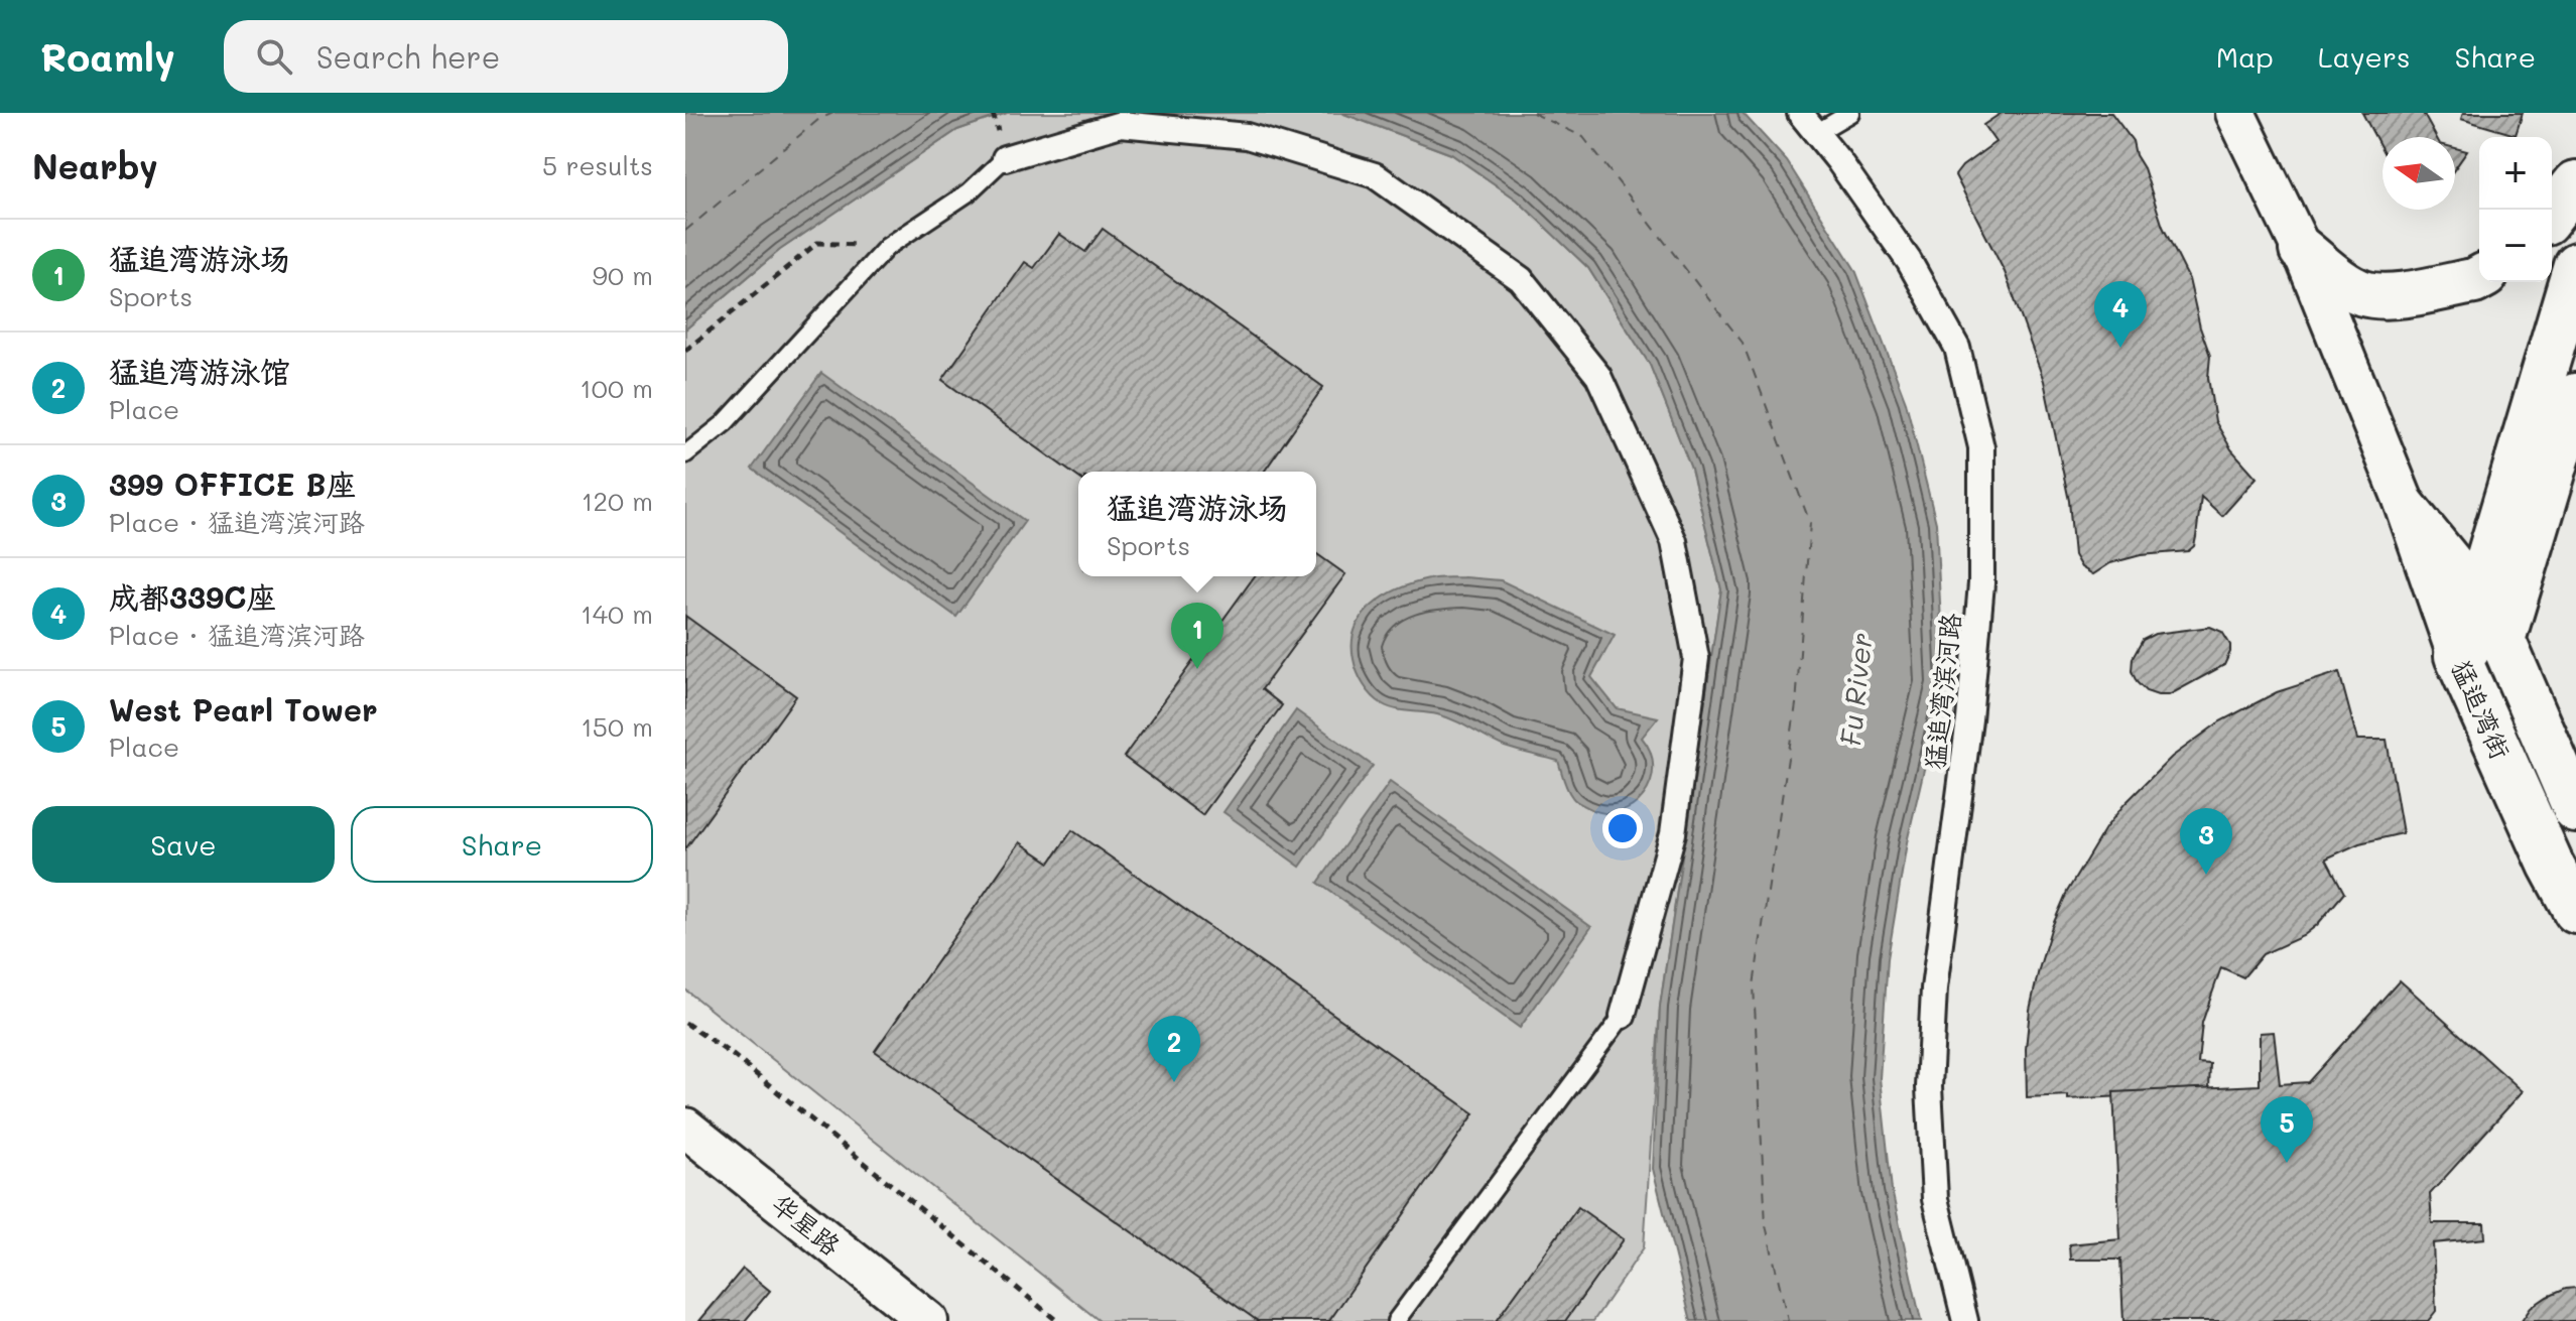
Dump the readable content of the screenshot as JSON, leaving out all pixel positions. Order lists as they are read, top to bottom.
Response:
{
  "streets": {
    "main road": ["猛追湾街"],
    "street": ["猛追湾滨河路", "华星路"]
  },
  "water": ["Fu River"],
  "north": "left",
  "page": {
    "header": "Roamly",
    "search": "Search here",
    "nav": ["Map", "Layers", "Share"],
    "heading": ["Nearby", "5 results"],
    "map_buttons": ["+", "−"],
    "list": [
      {
        "mark": "1",
        "name": "猛追湾游泳场",
        "note": "Sports",
        "value": "90 m"
      },
      {
        "mark": "2",
        "name": "猛追湾游泳馆",
        "note": "Place",
        "value": "100 m"
      },
      {
        "mark": "3",
        "name": "399 OFFICE B座",
        "note": "Place · 猛追湾滨河路",
        "value": "120 m"
      },
      {
        "mark": "4",
        "name": "成都339C座",
        "note": "Place · 猛追湾滨河路",
        "value": "140 m"
      },
      {
        "mark": "5",
        "name": "West Pearl Tower",
        "note": "Place",
        "value": "150 m"
      }
    ],
    "pins": [
      "4",
      "1",
      "3",
      "2",
      "5"
    ],
    "popup": ["猛追湾游泳场", "Sports"],
    "buttons": ["Save", "Share"]
  }
}
